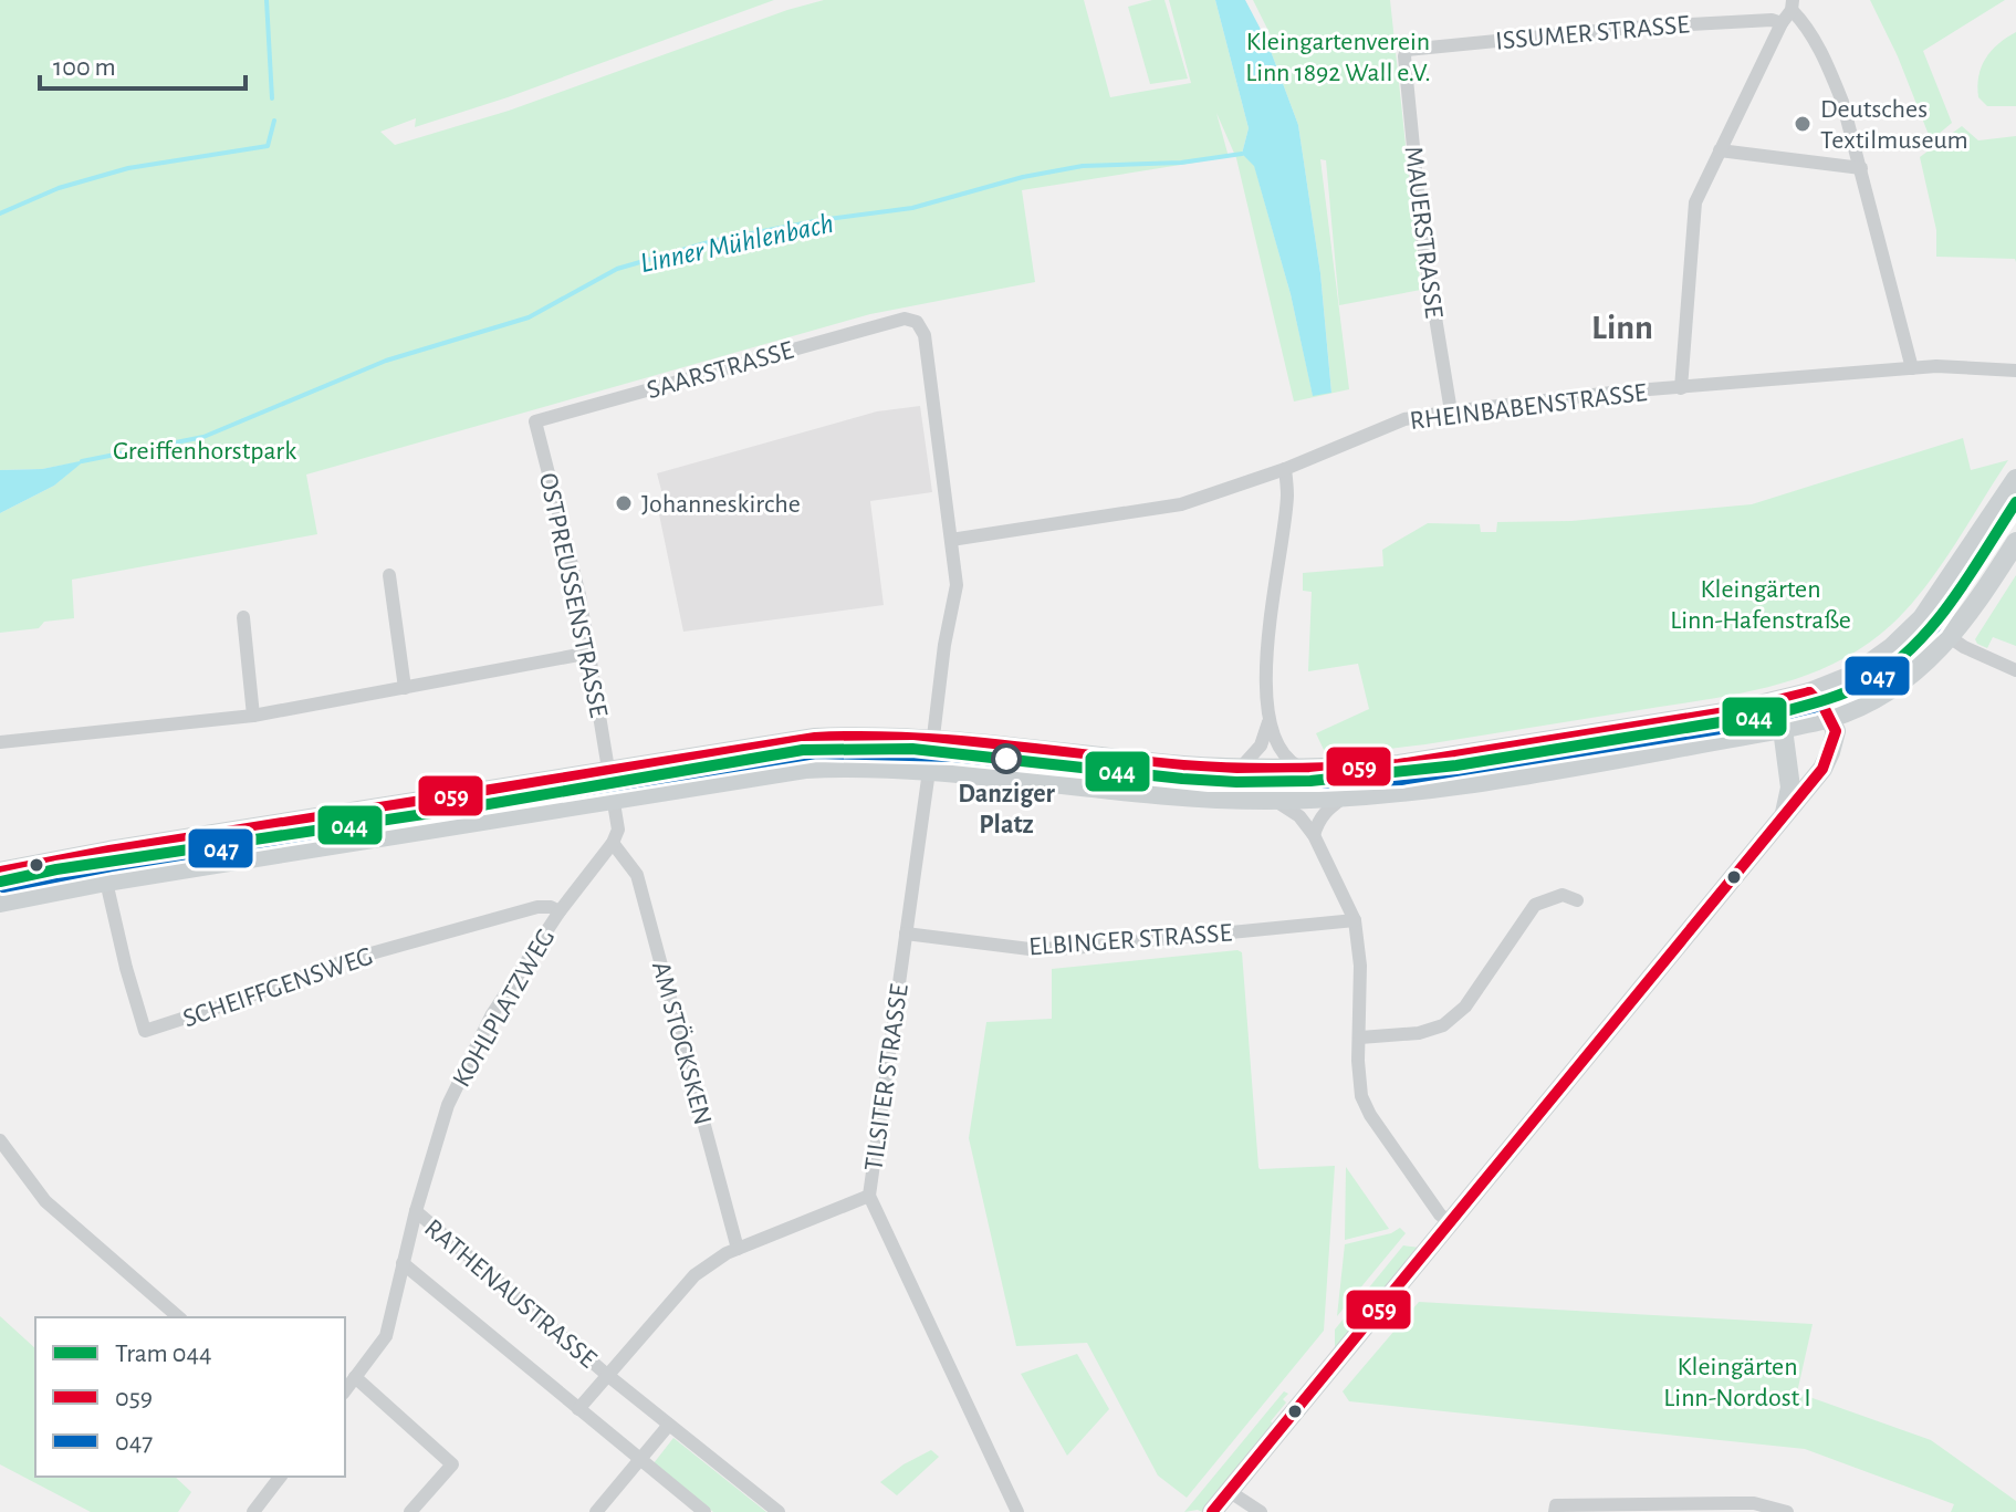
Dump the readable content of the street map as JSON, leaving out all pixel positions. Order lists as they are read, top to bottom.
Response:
{
  "streets": {
    "street": [
      "ISSUMER STRASSE",
      "MAUERSTRASSE",
      "SAARSTRASSE",
      "RHEINBABENSTRASSE",
      "OSTPREUSSENSTRASSE",
      "ELBINGER STRASSE",
      "SCHEIFFGENSWEG",
      "KOHLPLATZWEG",
      "AM STÖCKSKEN",
      "TILSITER STRASSE",
      "RATHENAUSTRASSE"
    ]
  },
  "crossings": [
    ["ISSUMER STRASSE", "MAUERSTRASSE"],
    ["MAUERSTRASSE", "RHEINBABENSTRASSE"],
    ["SAARSTRASSE", "RHEINBABENSTRASSE"],
    ["SAARSTRASSE", "OSTPREUSSENSTRASSE"],
    ["ELBINGER STRASSE", "TILSITER STRASSE"],
    ["SCHEIFFGENSWEG", "KOHLPLATZWEG"],
    ["KOHLPLATZWEG", "AM STÖCKSKEN"],
    ["KOHLPLATZWEG", "RATHENAUSTRASSE"]
  ],
  "districts": ["Linn"],
  "water": ["Linner Mühlenbach"],
  "parks": [
    "Kleingartenverein Linn 1892 Wall e.V.",
    "Greiffenhorstpark",
    "Kleingärten Linn-Hafenstraße",
    "Kleingärten Linn-Nordost I"
  ],
  "places": ["Deutsches Textilmuseum", "Johanneskirche", "Danziger Platz"],
  "lines": ["tram line 044", "transit line 047", "transit line 059"],
  "legend": ["Tram 044", "059", "047"],
  "scale_bar": "100 m"
}
